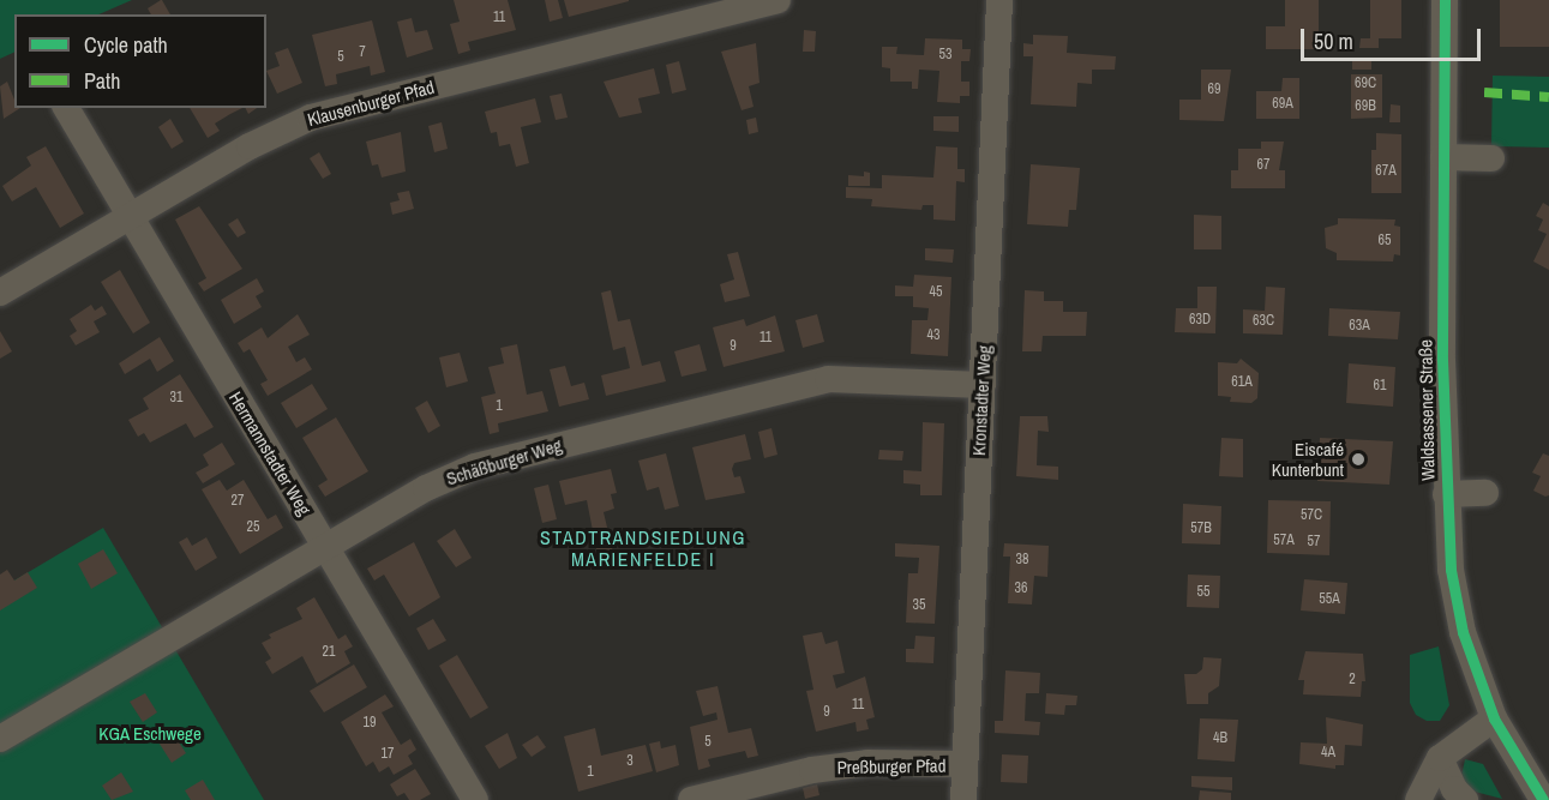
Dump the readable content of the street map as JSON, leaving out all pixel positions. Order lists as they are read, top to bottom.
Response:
{
  "streets": {
    "street": [
      "Klausenburger Pfad",
      "Kronstadter Weg",
      "Waldsassener Straße",
      "Hermannstadter Weg",
      "Schäßburger Weg",
      "Preßburger Pfad"
    ]
  },
  "crossings": [
    ["Klausenburger Pfad", "Hermannstadter Weg"],
    ["Kronstadter Weg", "Schäßburger Weg"],
    ["Kronstadter Weg", "Preßburger Pfad"],
    ["Hermannstadter Weg", "Schäßburger Weg"]
  ],
  "districts": ["STADTRANDSIEDLUNG MARIENFELDE I"],
  "parks": ["KGA Eschwege"],
  "places": ["Eiscafé Kunterbunt"],
  "house_numbers": [
    "11",
    "7",
    "53",
    "5",
    "69C",
    "69",
    "69A",
    "69B",
    "67",
    "67A",
    "65",
    "45",
    "63D",
    "63C",
    "63A",
    "43",
    "11",
    "9",
    "61A",
    "61",
    "31",
    "1",
    "27",
    "57C",
    "25",
    "57B",
    "57A",
    "57",
    "38",
    "36",
    "55",
    "55A",
    "35",
    "21",
    "2",
    "11",
    "9",
    "19",
    "4B",
    "5",
    "4A",
    "17",
    "3",
    "1"
  ],
  "legend": ["Cycle path", "Path"],
  "scale_bar": "50 m"
}
